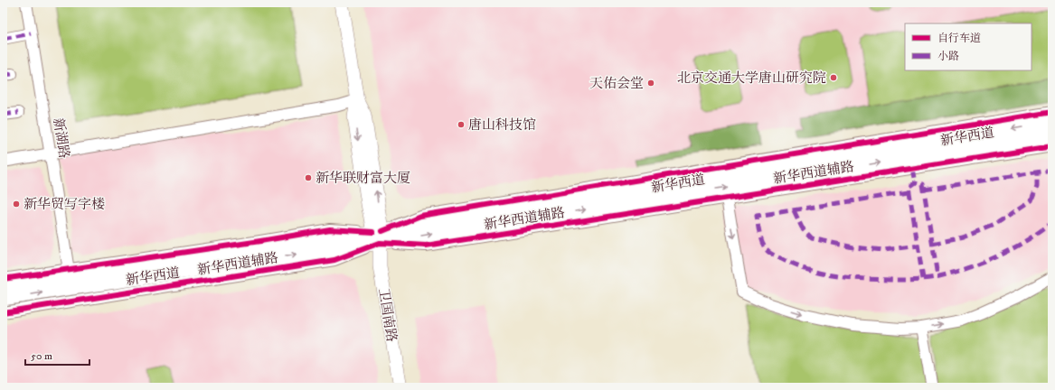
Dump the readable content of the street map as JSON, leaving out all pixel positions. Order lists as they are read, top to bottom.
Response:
{
  "streets": {
    "main road": ["新华西道", "卫国南路"],
    "street": ["新湖路", "新华西道辅路"]
  },
  "crossings": [
    ["新华西道", "新湖路"],
    ["新华西道", "新华西道辅路"],
    ["新华西道", "卫国南路"],
    ["新华西道辅路", "卫国南路"]
  ],
  "places": [
    "北京交通大学唐山研究院",
    "天佑会堂",
    "唐山科技馆",
    "新华联财富大厦",
    "新华贸写字楼"
  ],
  "legend": ["自行车道", "小路"],
  "scale_bar": "50 m"
}
